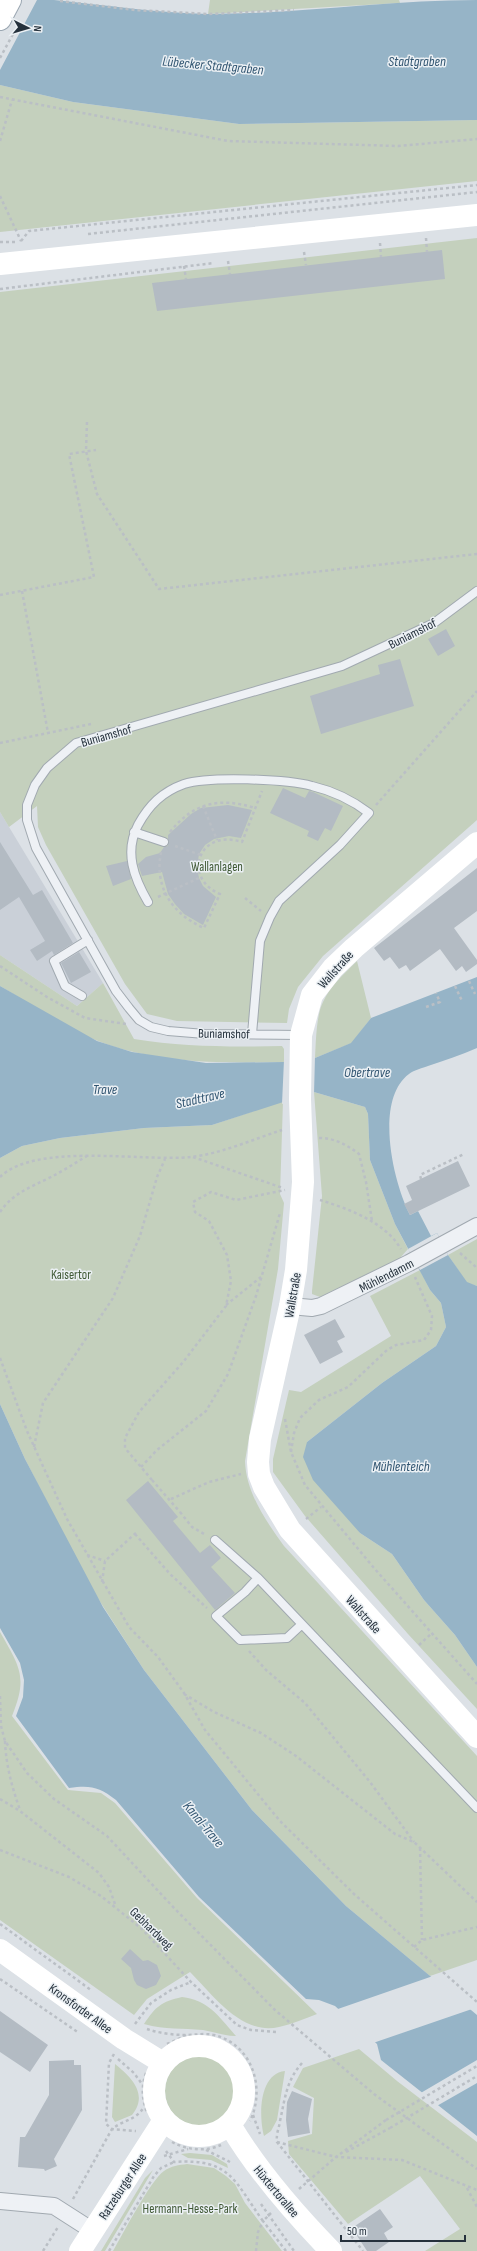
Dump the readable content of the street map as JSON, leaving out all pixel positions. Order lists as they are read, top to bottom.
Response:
{
  "streets": {
    "main road": [
      "Wallstraße",
      "Kronsforder Allee",
      "Ratzeburger Allee",
      "Hüxtertorallee"
    ],
    "street": ["Mühlendamm"],
    "lane": ["Buniamshof"],
    "path": ["Gebhardweg"]
  },
  "crossings": [
    ["Buniamshof", "Wallstraße"],
    ["Wallstraße", "Mühlendamm"],
    ["Kronsforder Allee", "Ratzeburger Allee"],
    ["Kronsforder Allee", "Hüxtertorallee"],
    ["Ratzeburger Allee", "Hüxtertorallee"]
  ],
  "water": [
    "Stadtgraben",
    "Lübecker Stadtgraben",
    "Obertrave",
    "Trave",
    "Stadttrave",
    "Mühlenteich",
    "Kanal-Trave"
  ],
  "parks": ["Wallanlagen", "Kaisertor", "Hermann-Hesse-Park"],
  "scale_bar": "50 m",
  "north": "right"
}
